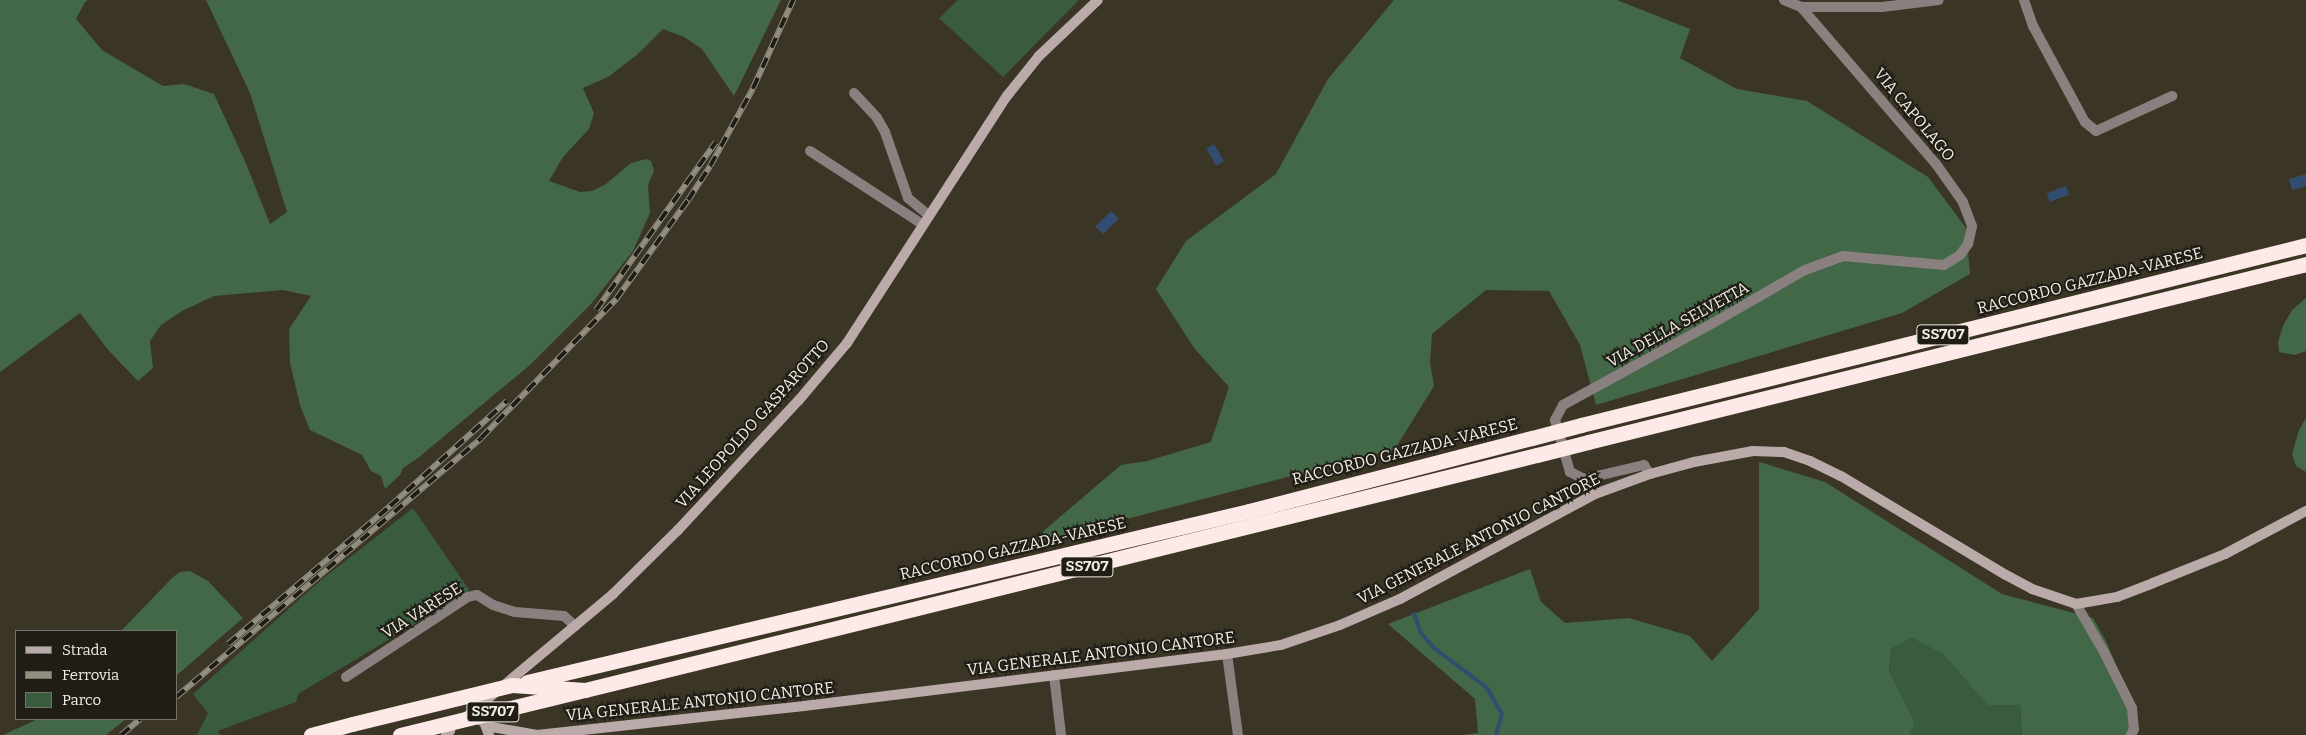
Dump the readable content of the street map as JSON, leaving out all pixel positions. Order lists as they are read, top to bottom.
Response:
{
  "streets": {
    "highway": ["RACCORDO GAZZADA-VARESE", "SS707"],
    "main road": ["VIA LEOPOLDO GASPAROTTO", "VIA GENERALE ANTONIO CANTORE"],
    "street": ["VIA CAPOLAGO", "VIA DELLA SELVETTA", "VIA VARESE"]
  },
  "crossings": [
    ["VIA CAPOLAGO", "VIA DELLA SELVETTA"],
    ["RACCORDO GAZZADA-VARESE", "VIA LEOPOLDO GASPAROTTO"],
    ["VIA DELLA SELVETTA", "VIA GENERALE ANTONIO CANTORE"],
    ["VIA LEOPOLDO GASPAROTTO", "VIA GENERALE ANTONIO CANTORE"],
    ["VIA LEOPOLDO GASPAROTTO", "VIA VARESE"]
  ],
  "legend": ["Strada", "Ferrovia", "Parco"]
}
